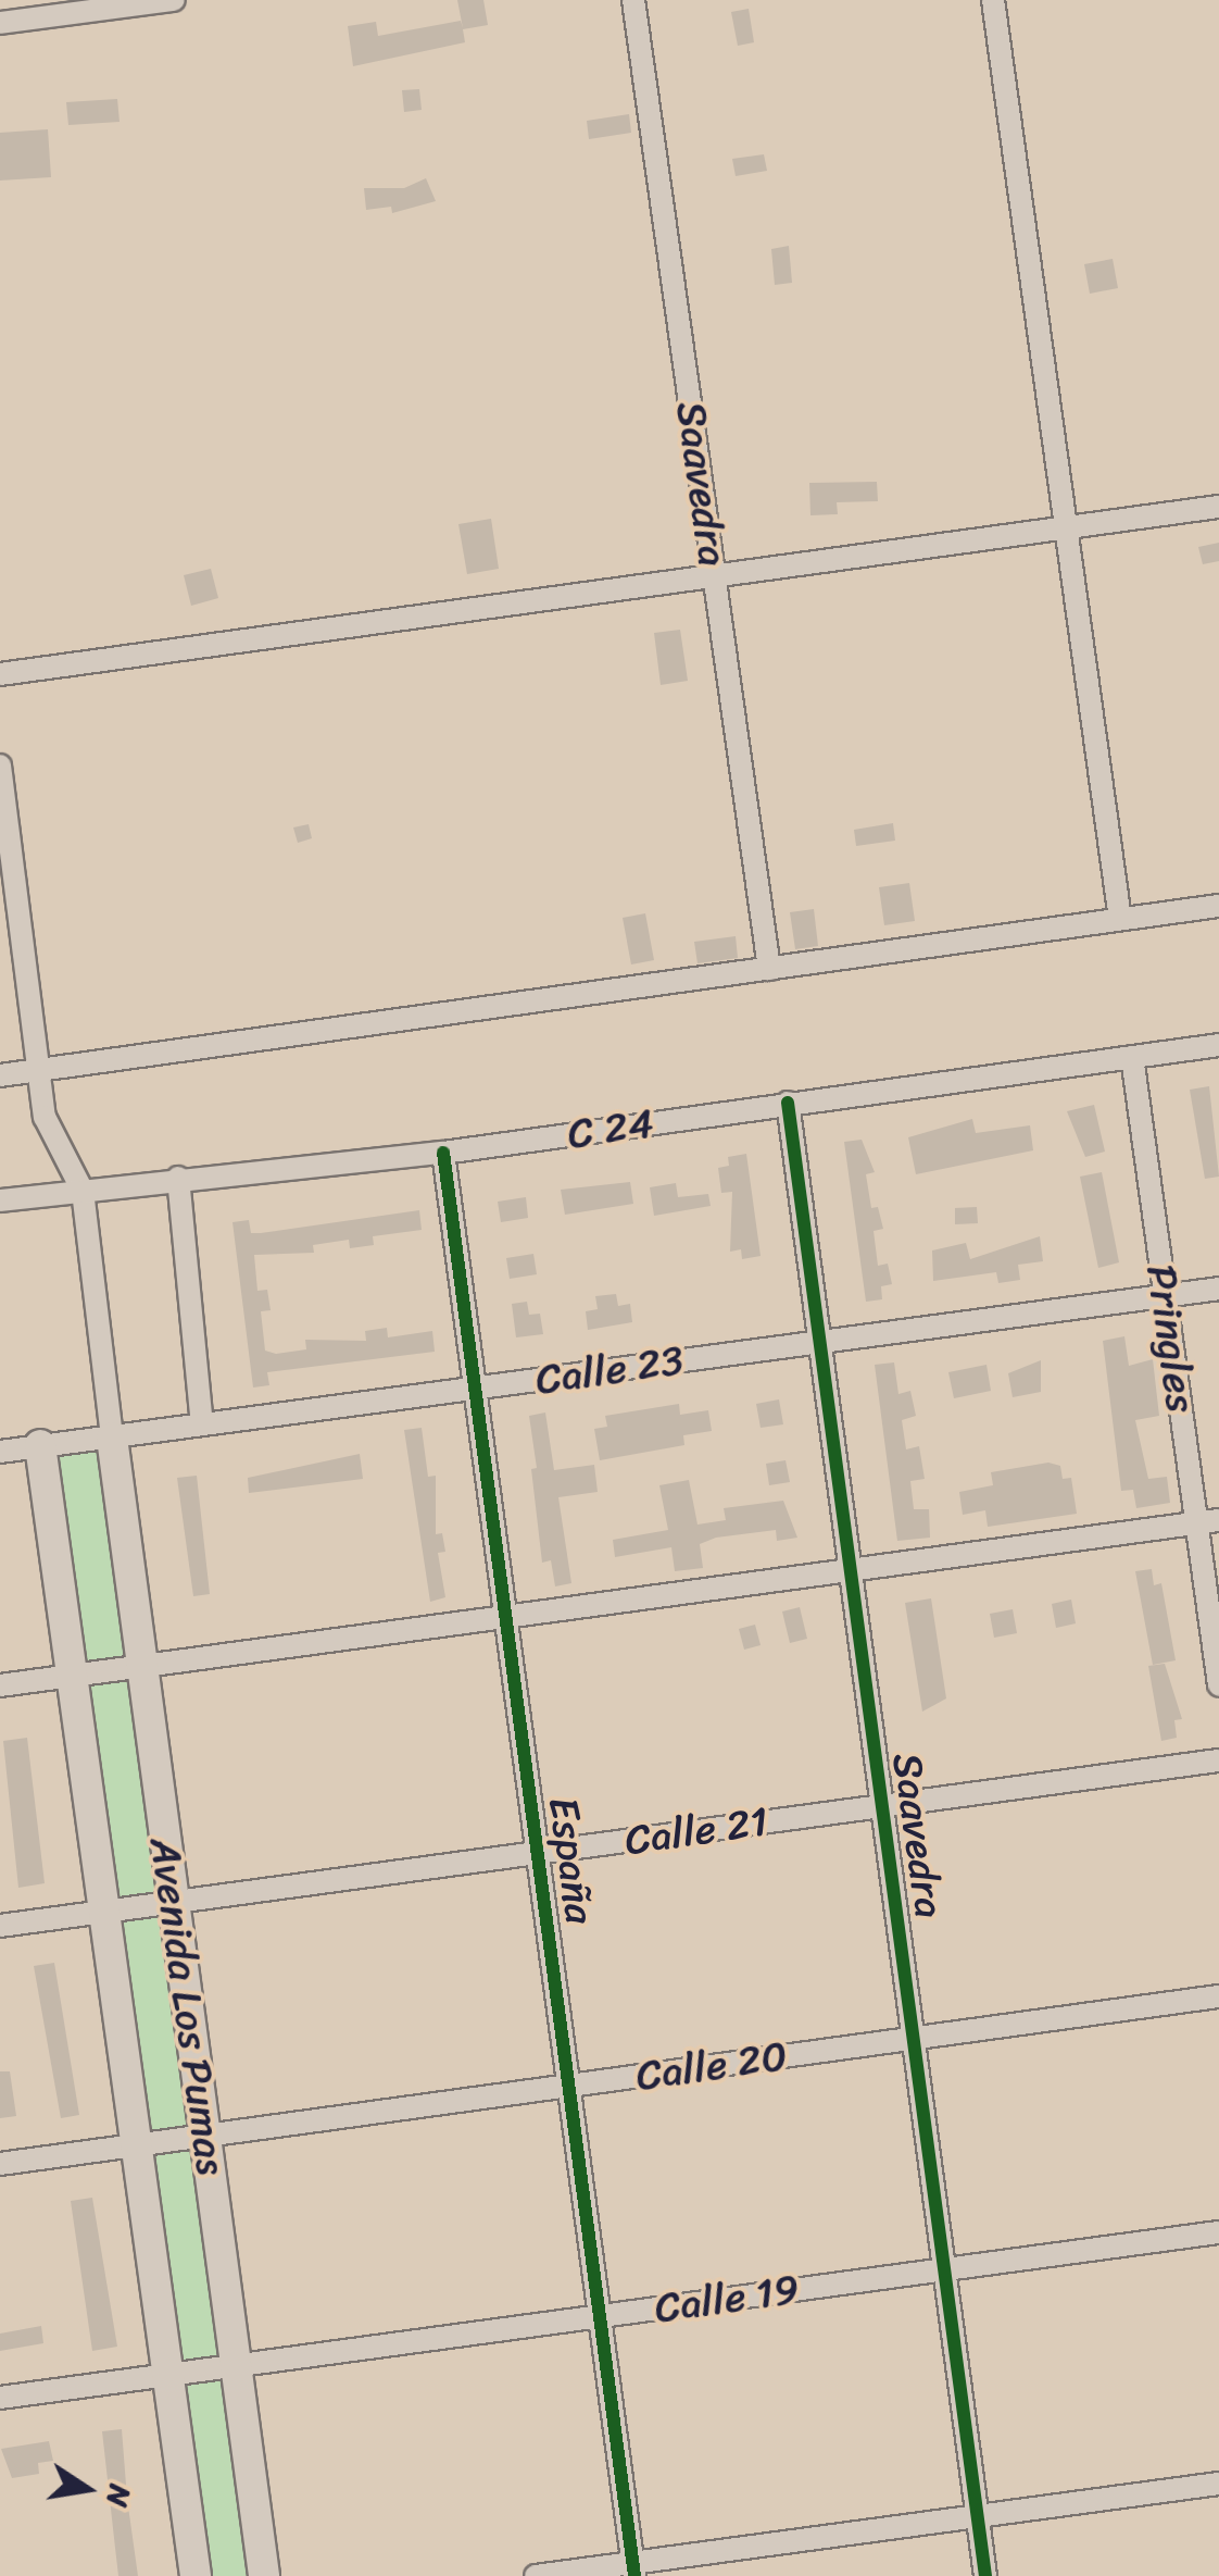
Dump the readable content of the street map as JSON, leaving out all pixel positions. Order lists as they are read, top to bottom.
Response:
{
  "streets": {
    "main road": ["Avenida Los Pumas"],
    "street": [
      "Saavedra",
      "C 24",
      "Pringles",
      "Calle 23",
      "Calle 21",
      "España",
      "Calle 20",
      "Calle 19"
    ]
  },
  "crossings": [
    ["Saavedra", "C 24"],
    ["Saavedra", "Calle 23"],
    ["Saavedra", "Calle 21"],
    ["Saavedra", "Calle 20"],
    ["Saavedra", "Calle 19"],
    ["C 24", "Pringles"],
    ["C 24", "España"],
    ["Pringles", "Calle 23"],
    ["Calle 23", "España"],
    ["Calle 23", "Avenida Los Pumas"],
    ["Calle 21", "España"],
    ["Calle 21", "Avenida Los Pumas"],
    ["España", "Calle 20"],
    ["España", "Calle 19"],
    ["Avenida Los Pumas", "Calle 20"],
    ["Avenida Los Pumas", "Calle 19"]
  ],
  "north": "right"
}
